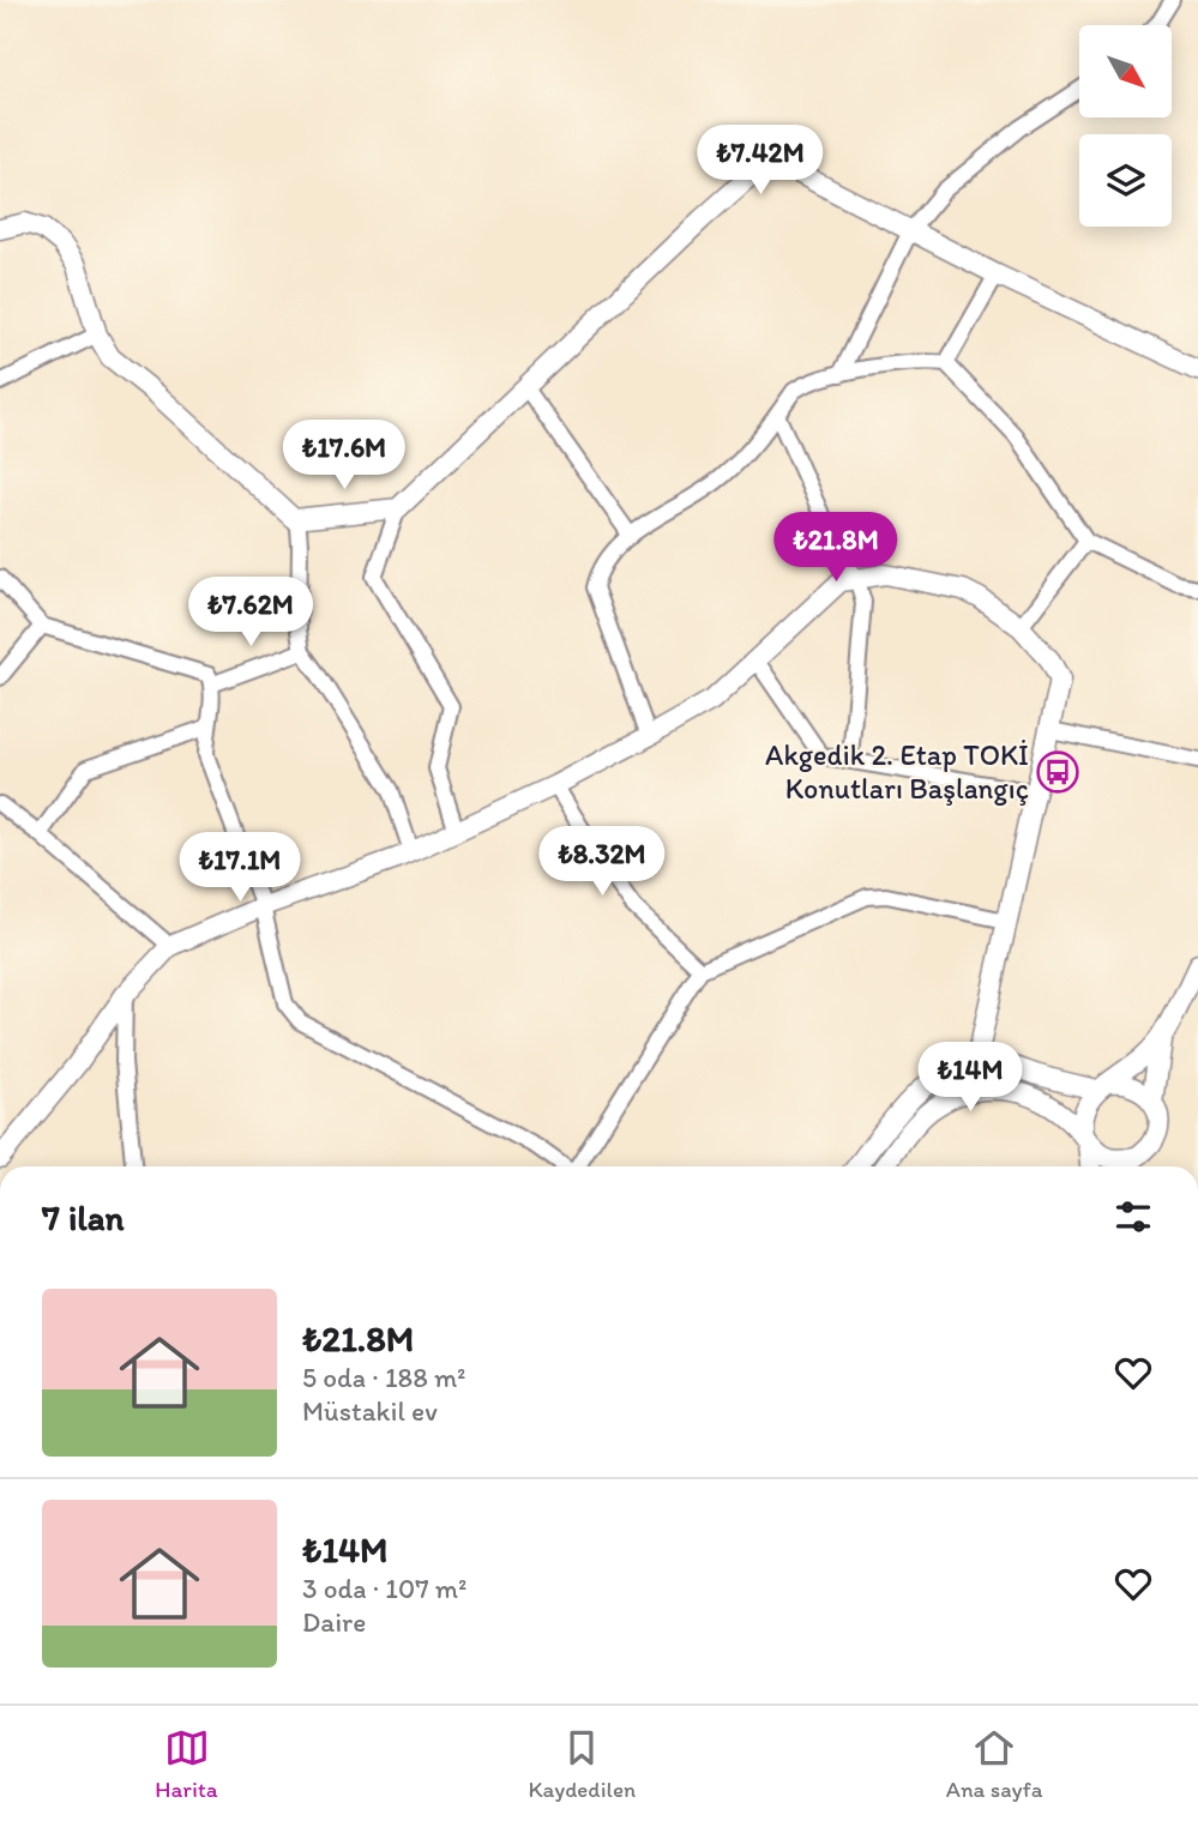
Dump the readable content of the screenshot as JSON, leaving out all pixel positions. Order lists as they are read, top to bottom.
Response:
{
  "places": {
    "bus stop": ["Akgedik 2. Etap TOKİ Konutları Başlangıç"]
  },
  "north": "bottom right",
  "page": {
    "price": [
      "₺7.42M",
      "₺17.6M",
      "₺21.8M",
      "₺7.62M",
      "₺8.32M",
      "₺17.1M",
      "₺14M"
    ],
    "heading": "7 ilan",
    "list": [
      {
        "name": "₺21.8M",
        "note": "5 oda · 188 m² · Müstakil ev"
      },
      {
        "name": "₺14M",
        "note": "3 oda · 107 m² · Daire"
      }
    ],
    "tabs": ["Harita", "Kaydedilen", "Ana sayfa"]
  }
}
